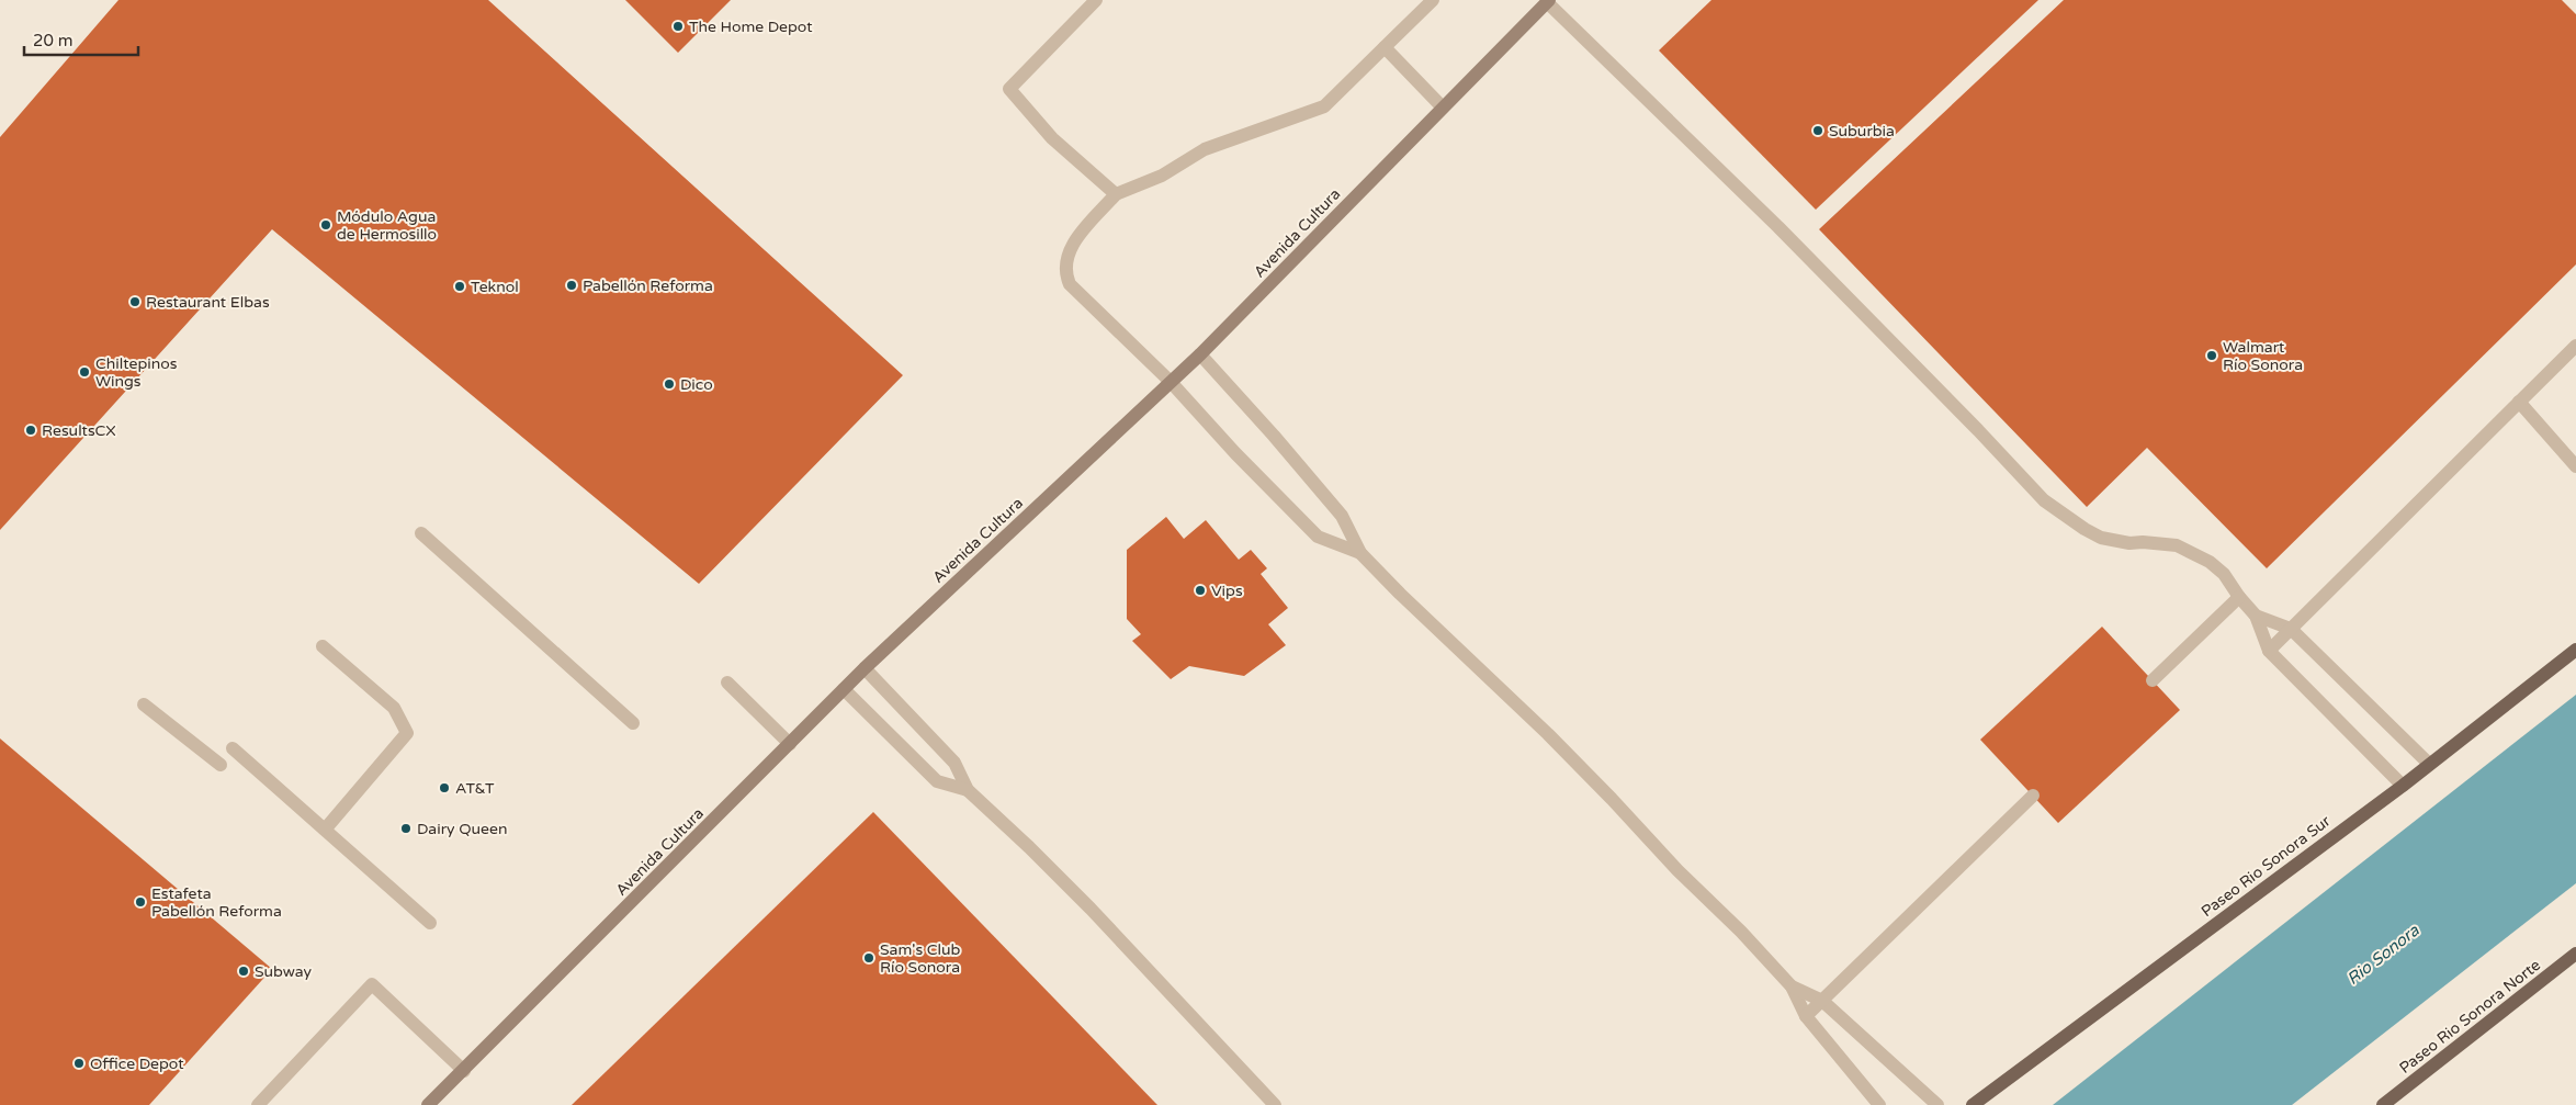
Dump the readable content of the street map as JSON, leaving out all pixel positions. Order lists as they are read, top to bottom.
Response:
{
  "streets": {
    "main road": ["Paseo Rio Sonora Sur", "Paseo Rio Sonora Norte"],
    "street": ["Avenida Cultura"]
  },
  "water": ["Rio Sonora"],
  "places": [
    "The Home Depot",
    "Suburbia",
    "Módulo Agua de Hermosillo",
    "Pabellón Reforma",
    "Teknol",
    "Restaurant Elbas",
    "Walmart Río Sonora",
    "Chiltepinos Wings",
    "Dico",
    "ResultsCX",
    "Vips",
    "AT&T",
    "Dairy Queen",
    "Estafeta Pabellón Reforma",
    "Sam's Club Río Sonora",
    "Subway",
    "Office Depot"
  ],
  "scale_bar": "20 m"
}
